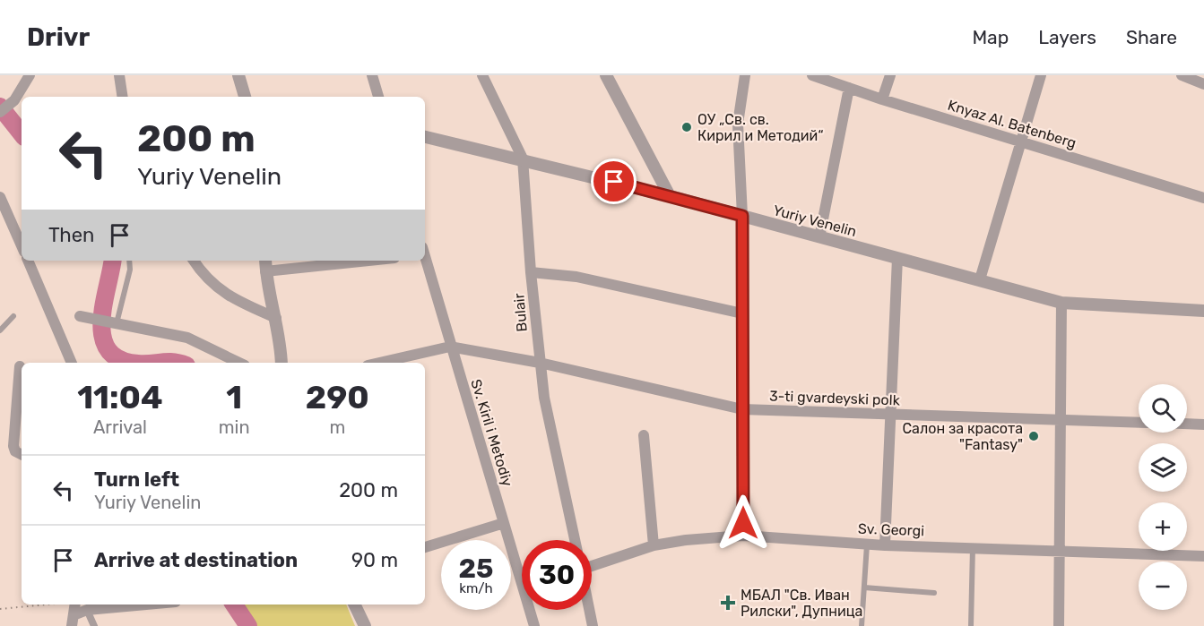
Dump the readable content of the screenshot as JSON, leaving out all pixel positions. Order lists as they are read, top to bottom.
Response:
{
  "streets": {
    "street": [
      "Knyaz Al. Batenberg",
      "Yuriy Venelin",
      "Bulair",
      "3-ti gvardeyski polk",
      "Sv. Kiril i Metodiy",
      "Sv. Georgi"
    ]
  },
  "crossings": [
    ["Yuriy Venelin", "Bulair"],
    ["Bulair", "3-ti gvardeyski polk"],
    ["3-ti gvardeyski polk", "Sv. Kiril i Metodiy"]
  ],
  "places": {
    "other": ["ОУ „Св. св. Кирил и Методий“", "Салон за красота \"Fantasy\""],
    "health": ["МБАЛ \"Св. Иван Рилски\", Дупница"]
  },
  "page": {
    "header": "Drivr",
    "nav": ["Map", "Layers", "Share"],
    "turn": ["200 m", "Yuriy Venelin"],
    "then": "Then",
    "eta": [
      "11:04",
      "Arrival",
      "1",
      "min",
      "290",
      "m"
    ],
    "map_buttons": ["+", "−"],
    "list": [
      {
        "name": "Turn left",
        "note": "Yuriy Venelin",
        "value": "200 m"
      },
      {
        "name": "Arrive at destination",
        "value": "90 m"
      }
    ],
    "speed": "25 km/h",
    "limit": "30"
  }
}
